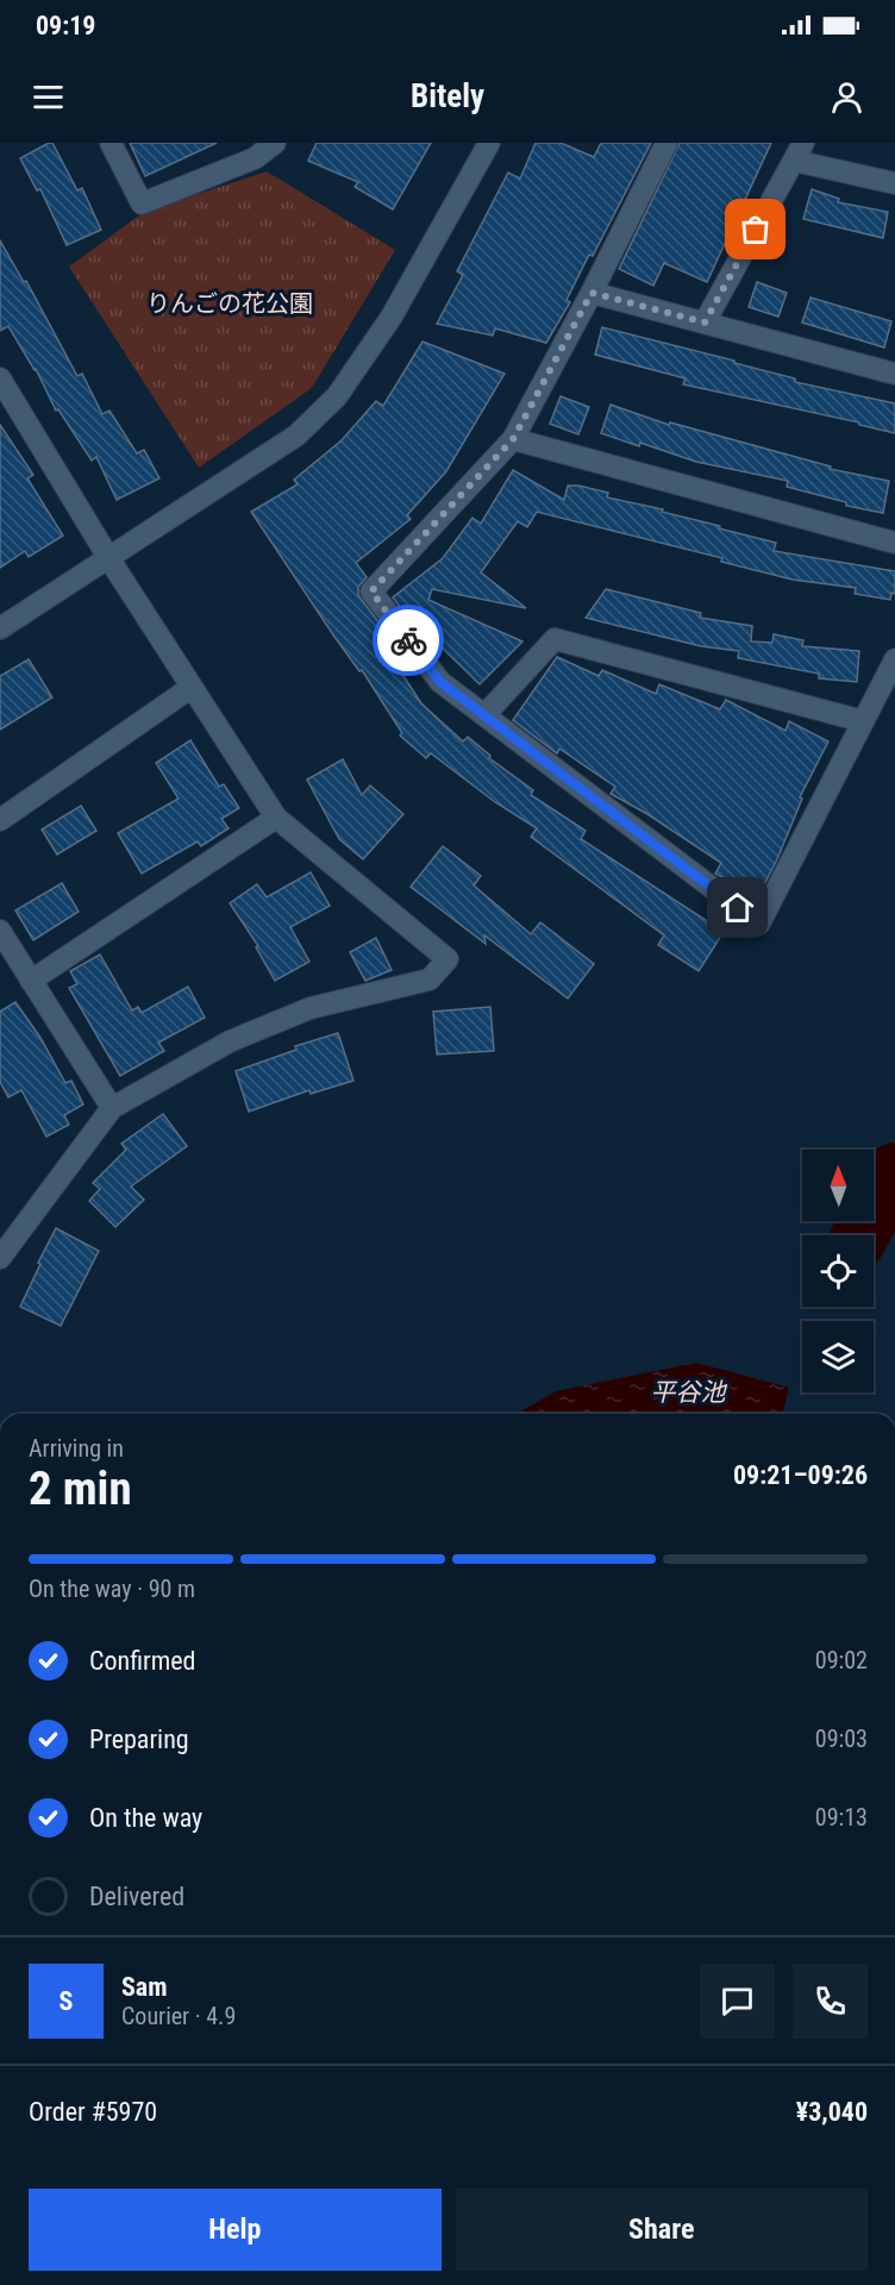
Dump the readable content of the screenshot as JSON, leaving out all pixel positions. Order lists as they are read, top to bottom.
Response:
{
  "water": ["平谷池"],
  "parks": ["りんごの花公園"],
  "north": "top",
  "page": {
    "status": "09:19",
    "header": "Bitely",
    "heading": ["2 min", "Arriving in", "09:21–09:26"],
    "panel": [
      "Sam",
      "Courier · 4.9",
      "Order #5970",
      "¥3,040"
    ],
    "bar": "On the way · 90 m",
    "list": [
      ["Confirmed", "09:02"],
      ["Preparing", "09:03"],
      ["On the way", "09:13"],
      "Delivered"
    ],
    "round": "S",
    "buttons": ["Help", "Share"]
  }
}
